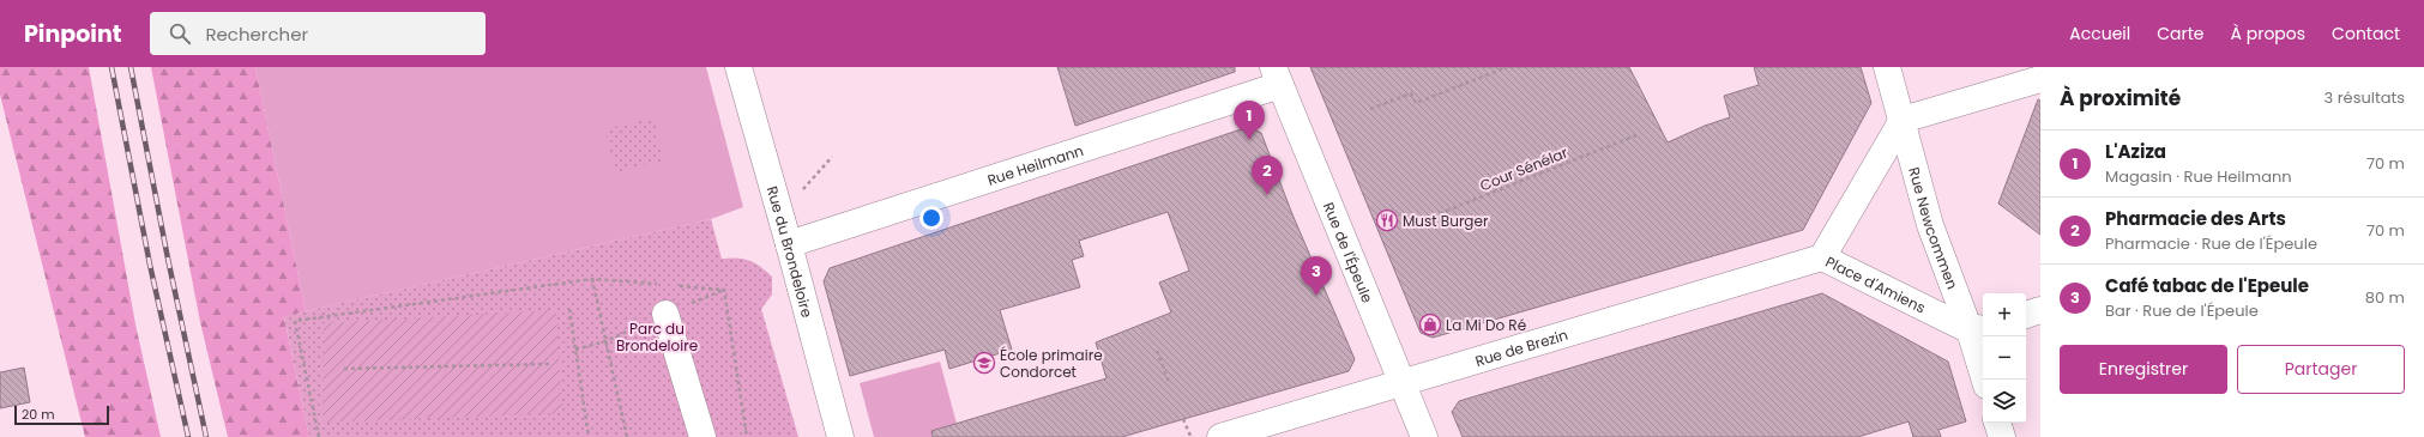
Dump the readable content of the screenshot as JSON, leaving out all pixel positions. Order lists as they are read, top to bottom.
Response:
{
  "streets": {
    "street": [
      "Rue Heilmann",
      "Rue Newcommen",
      "Rue du Brondeloire",
      "Rue de l'Épeule",
      "Place d'Amiens",
      "Rue de Brezin"
    ],
    "path": ["Cour Sénélar"]
  },
  "crossings": [
    ["Rue Heilmann", "Rue du Brondeloire"],
    ["Rue Heilmann", "Rue de l'Épeule"],
    ["Rue Newcommen", "Place d'Amiens"],
    ["Rue de l'Épeule", "Rue de Brezin"],
    ["Place d'Amiens", "Rue de Brezin"]
  ],
  "parks": ["Parc du Brondeloire"],
  "places": {
    "restaurant": ["Must Burger"],
    "shop": ["La Mi Do Ré"],
    "school or university": ["École primaire Condorcet"]
  },
  "scale_bar": "20 m",
  "page": {
    "header": "Pinpoint",
    "search": "Rechercher",
    "nav": [
      "Accueil",
      "Carte",
      "À propos",
      "Contact"
    ],
    "heading": ["À proximité", "3 résultats"],
    "pins": ["1", "2", "3"],
    "list": [
      {
        "mark": "1",
        "name": "L'Aziza",
        "note": "Magasin · Rue Heilmann",
        "value": "70 m"
      },
      {
        "mark": "2",
        "name": "Pharmacie des Arts",
        "note": "Pharmacie · Rue de l'Épeule",
        "value": "70 m"
      },
      {
        "mark": "3",
        "name": "Café tabac de l'Epeule",
        "note": "Bar · Rue de l'Épeule",
        "value": "80 m"
      }
    ],
    "map_buttons": ["+", "−"],
    "buttons": ["Enregistrer", "Partager"],
    "scale": "20 m"
  }
}
